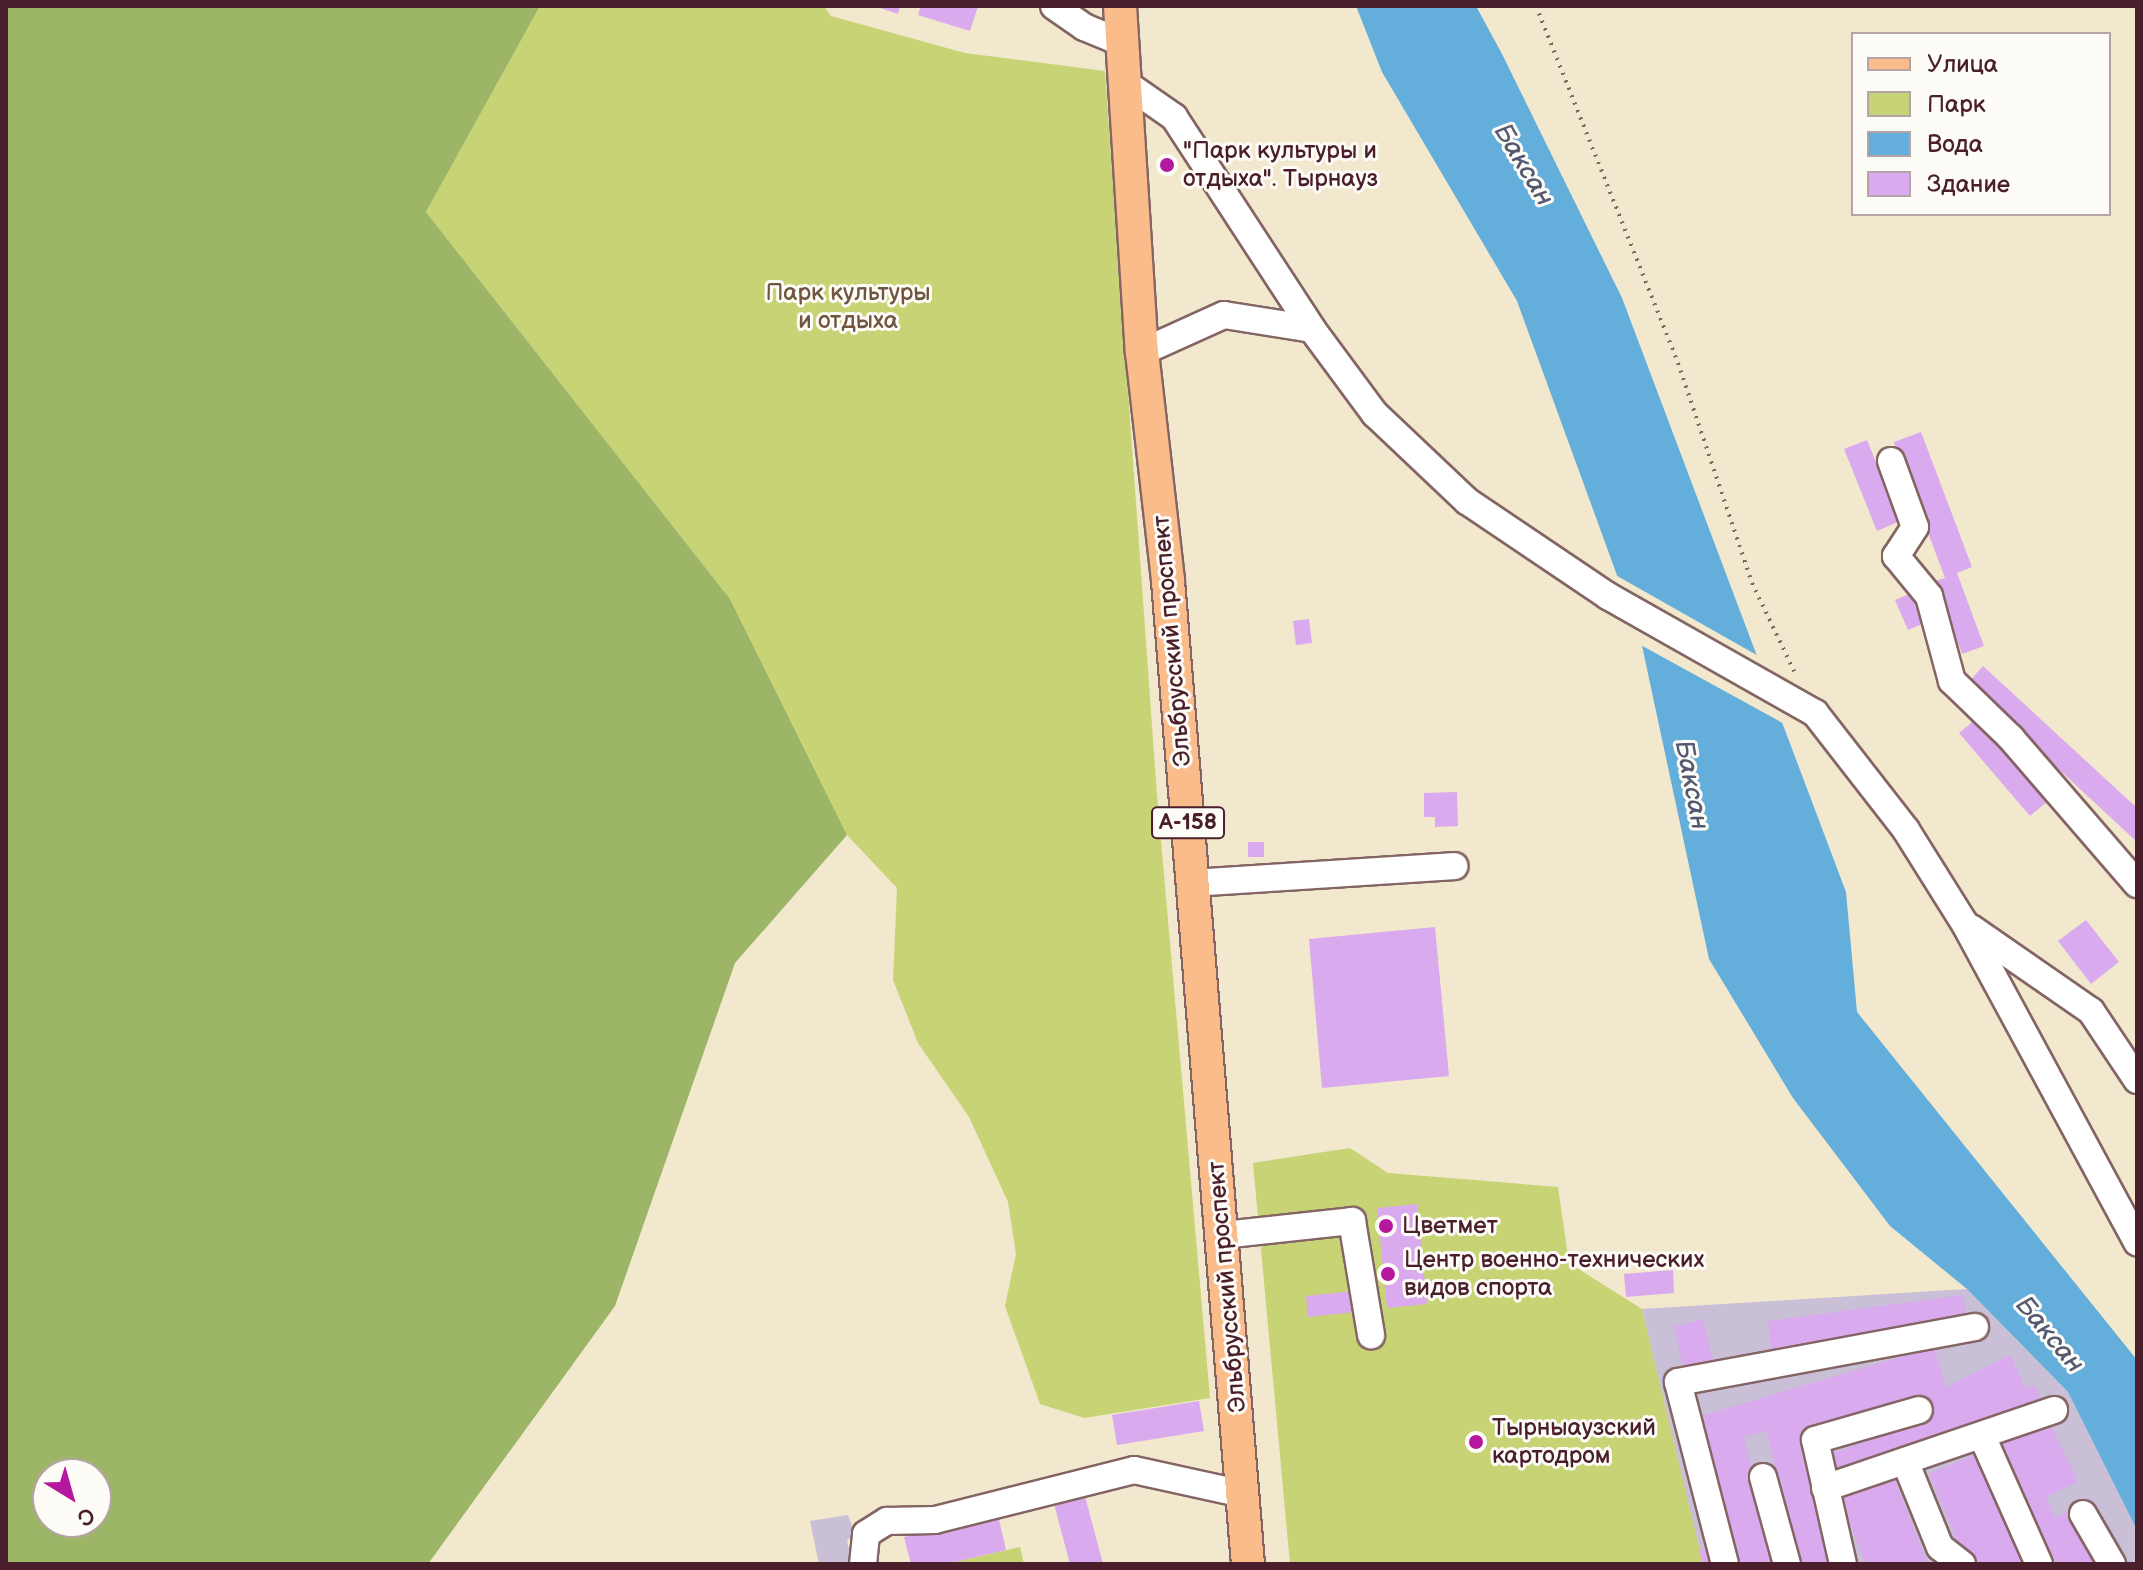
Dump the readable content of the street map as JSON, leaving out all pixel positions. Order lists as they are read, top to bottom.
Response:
{
  "streets": {
    "main road": ["Эльбрусский проспект", "А-158"]
  },
  "water": ["Баксан"],
  "parks": ["Парк культуры и отдыха"],
  "places": [
    "\"Парк культуры и отдыха\". Тырнауз",
    "Цветмет",
    "Центр военно-технических видов спорта",
    "Тырныаузский картодром"
  ],
  "legend": [
    "Улица",
    "Парк",
    "Вода",
    "Здание"
  ],
  "north": "bottom right"
}
